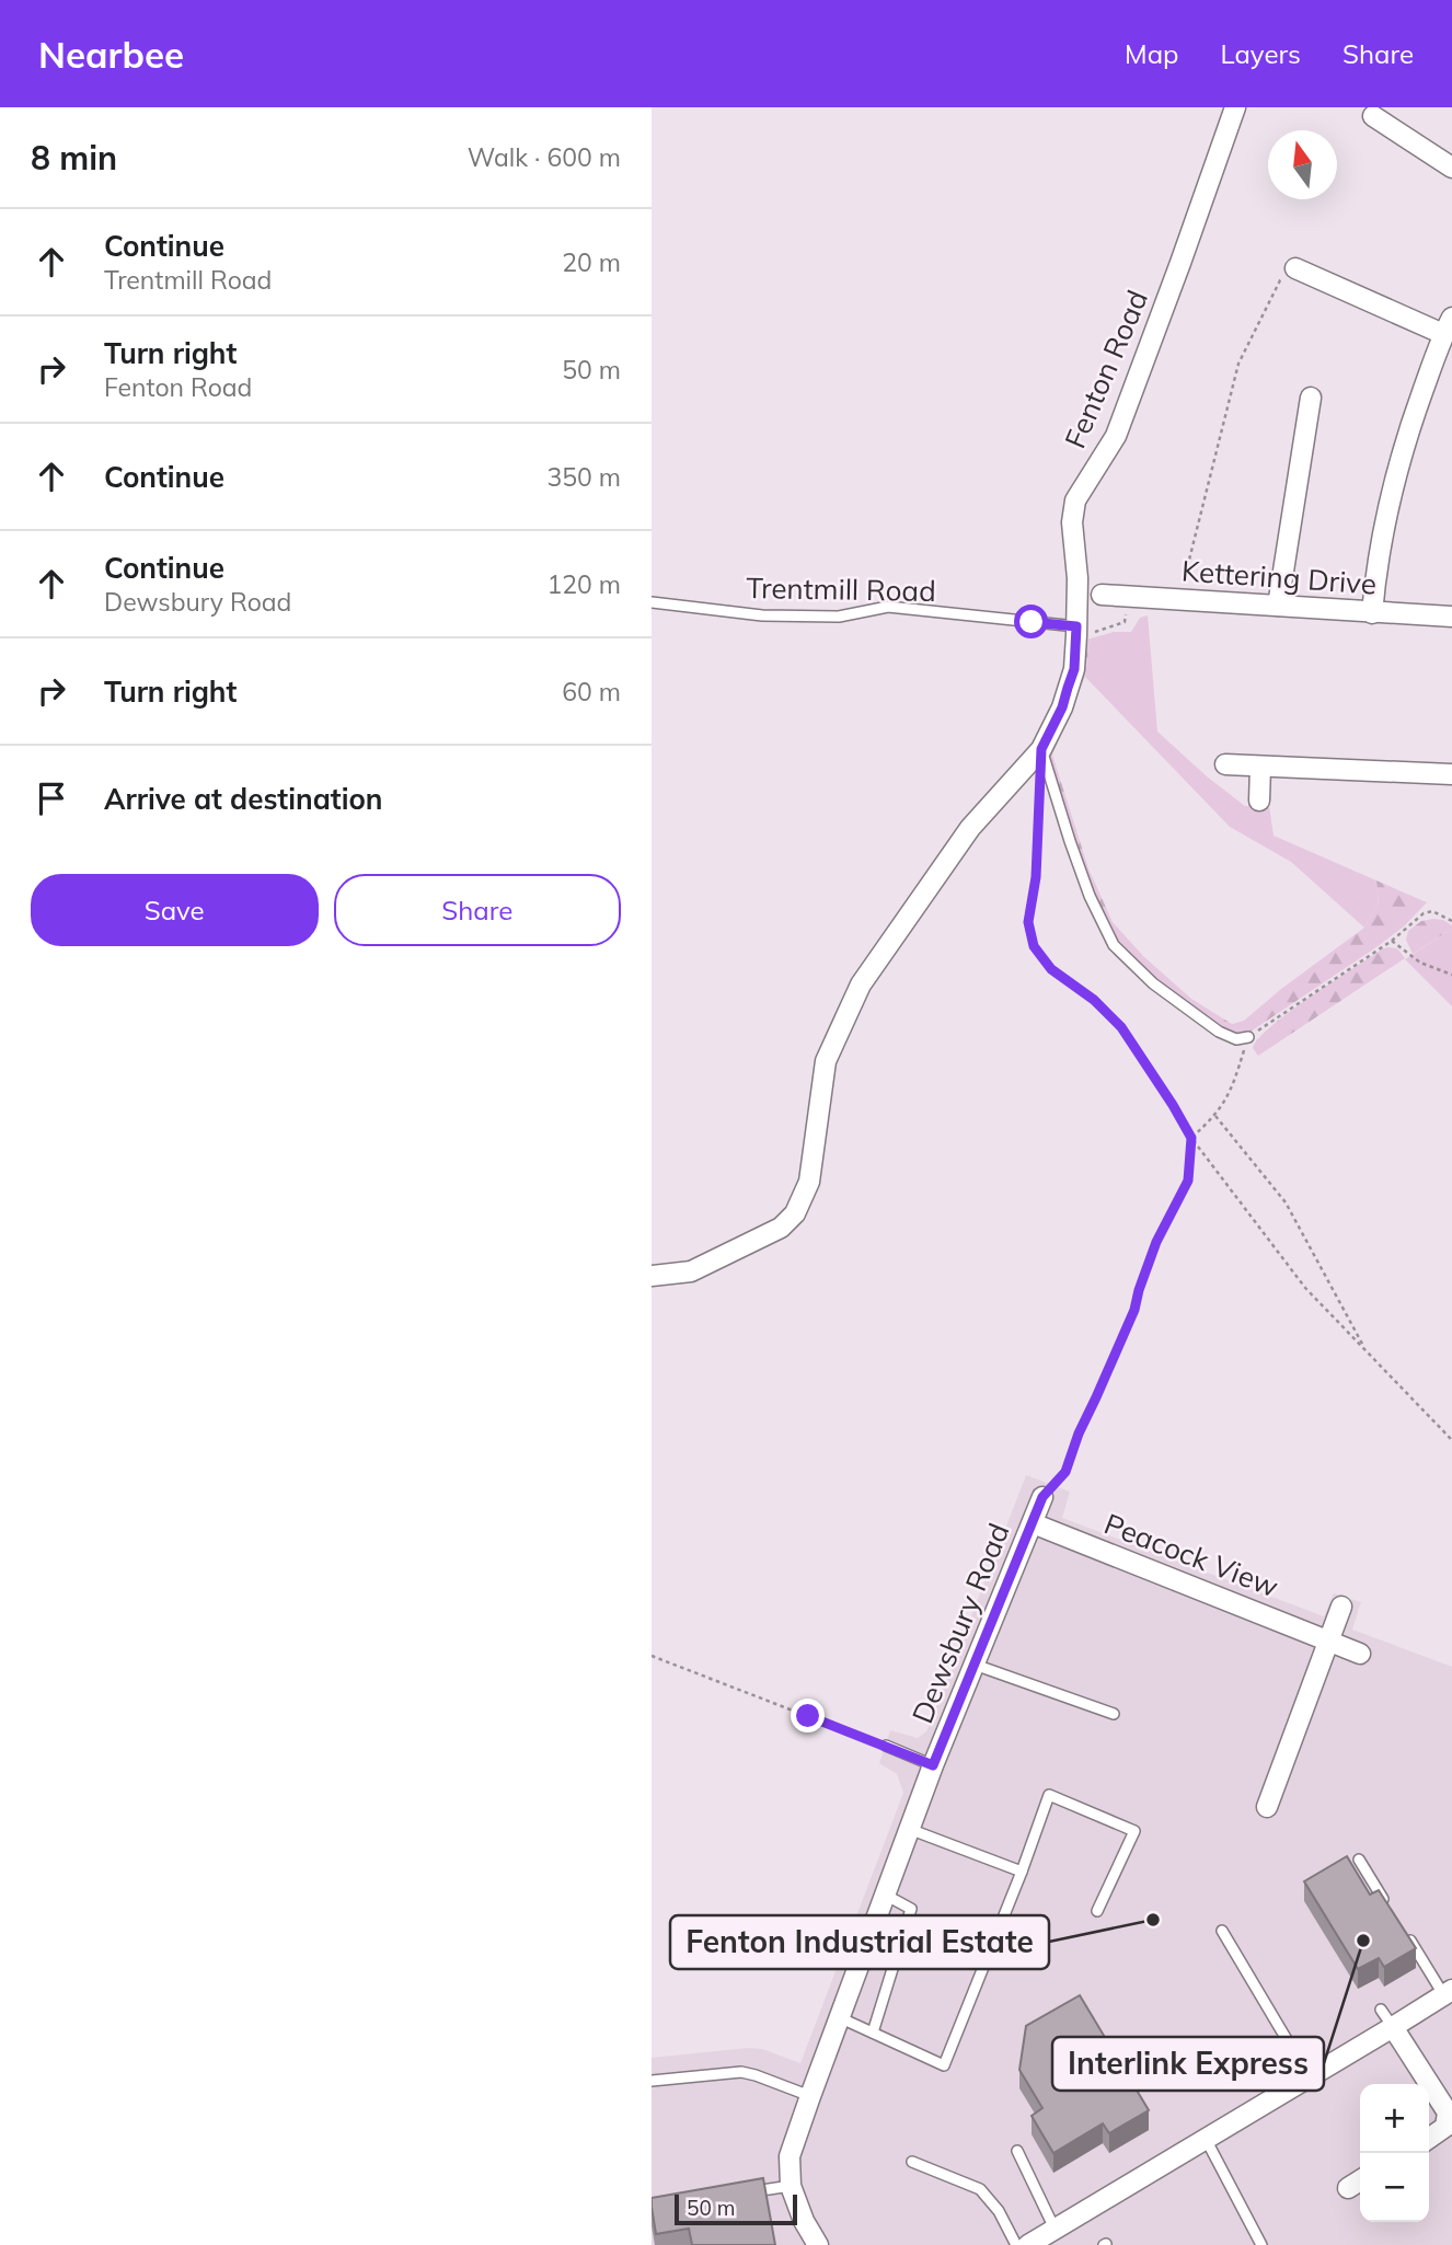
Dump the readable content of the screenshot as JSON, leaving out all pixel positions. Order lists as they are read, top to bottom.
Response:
{
  "streets": {
    "street": [
      "Fenton Road",
      "Kettering Drive",
      "Peacock View",
      "Dewsbury Road"
    ],
    "lane": ["Trentmill Road"]
  },
  "crossings": [
    ["Fenton Road", "Trentmill Road"],
    ["Peacock View", "Dewsbury Road"]
  ],
  "places": ["Fenton Industrial Estate", "Interlink Express"],
  "scale_bar": "50 m",
  "north": "top",
  "page": {
    "header": "Nearbee",
    "nav": ["Map", "Layers", "Share"],
    "heading": ["8 min", "Walk · 600 m"],
    "list": [
      ["Continue", "Trentmill Road", "20 m"],
      ["Turn right", "Fenton Road", "50 m"],
      ["Continue", "350 m"],
      ["Continue", "Dewsbury Road", "120 m"],
      ["Turn right", "60 m"],
      "Arrive at destination"
    ],
    "buttons": ["Save", "Share"],
    "map_buttons": ["+", "−"],
    "scale": "50 m"
  }
}
